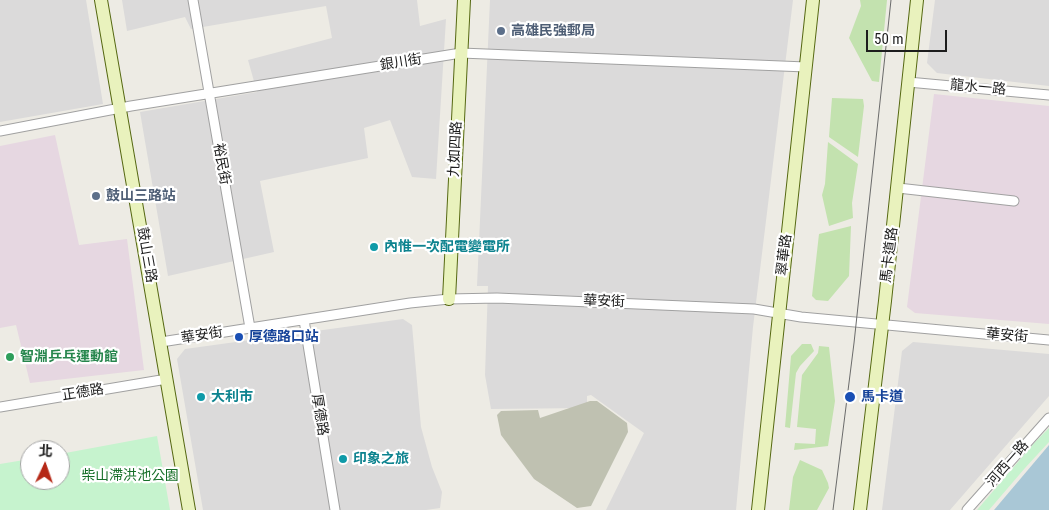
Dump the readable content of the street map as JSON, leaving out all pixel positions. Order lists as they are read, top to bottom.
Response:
{
  "streets": {
    "street": [
      "銀川街",
      "龍水一路",
      "九如四路",
      "裕民街",
      "鼓山三路",
      "翠華路",
      "馬卡道路",
      "華安街",
      "正德路",
      "厚德路",
      "河西一路"
    ]
  },
  "crossings": [
    ["銀川街", "九如四路"],
    ["銀川街", "裕民街"],
    ["銀川街", "鼓山三路"],
    ["銀川街", "翠華路"],
    ["龍水一路", "馬卡道路"],
    ["九如四路", "華安街"],
    ["裕民街", "華安街"],
    ["鼓山三路", "華安街"],
    ["鼓山三路", "正德路"],
    ["翠華路", "華安街"],
    ["馬卡道路", "華安街"],
    ["華安街", "厚德路"]
  ],
  "parks": ["柴山滯洪池公園"],
  "places": [
    "高雄民強郵局",
    "鼓山三路站",
    "內惟一次配電變電所",
    "厚德路口站",
    "智淵乒乓運動館",
    "大利市",
    "馬卡道",
    "印象之旅"
  ],
  "scale_bar": "50 m",
  "north": "top"
}
